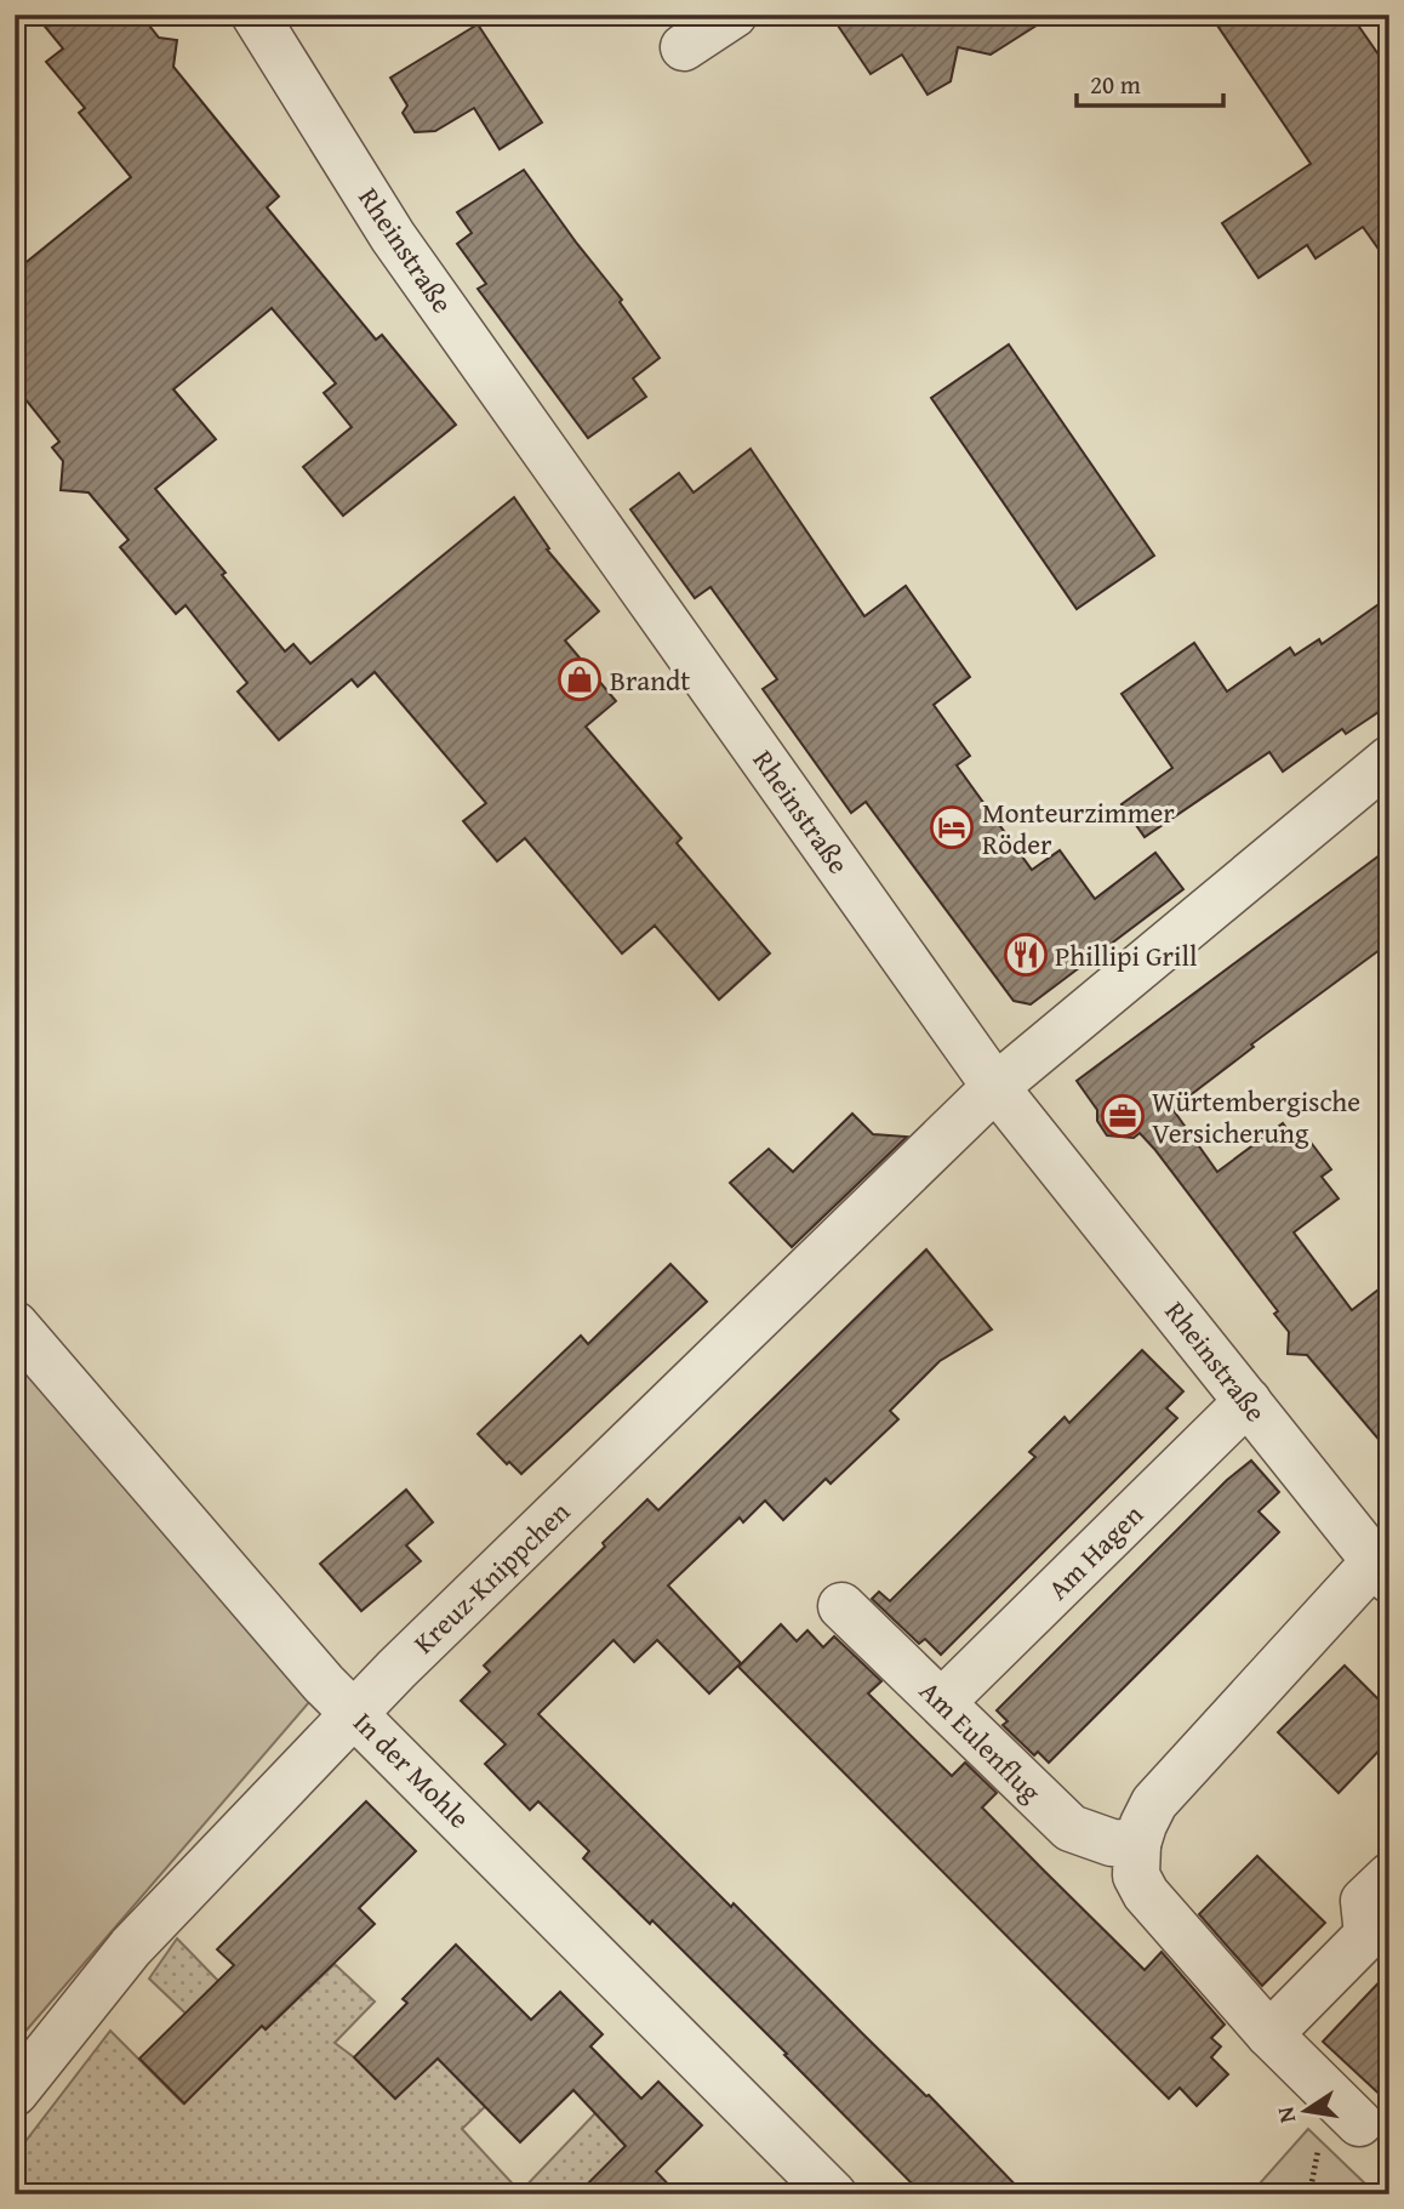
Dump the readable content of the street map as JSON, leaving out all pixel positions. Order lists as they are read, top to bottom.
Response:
{
  "streets": {
    "street": [
      "Rheinstraße",
      "Am Hagen",
      "Kreuz-Knippchen",
      "Am Eulenflug",
      "In der Mohle"
    ]
  },
  "crossings": [
    ["Rheinstraße", "Am Hagen"],
    ["Rheinstraße", "Kreuz-Knippchen"],
    ["Am Hagen", "Am Eulenflug"],
    ["Kreuz-Knippchen", "In der Mohle"]
  ],
  "places": {
    "shop": ["Brandt"],
    "hotel": ["Monteurzimmer Röder"],
    "restaurant": ["Phillipi Grill"],
    "office": ["Würtembergische Versicherung"]
  },
  "scale_bar": "20 m",
  "north": "left"
}
